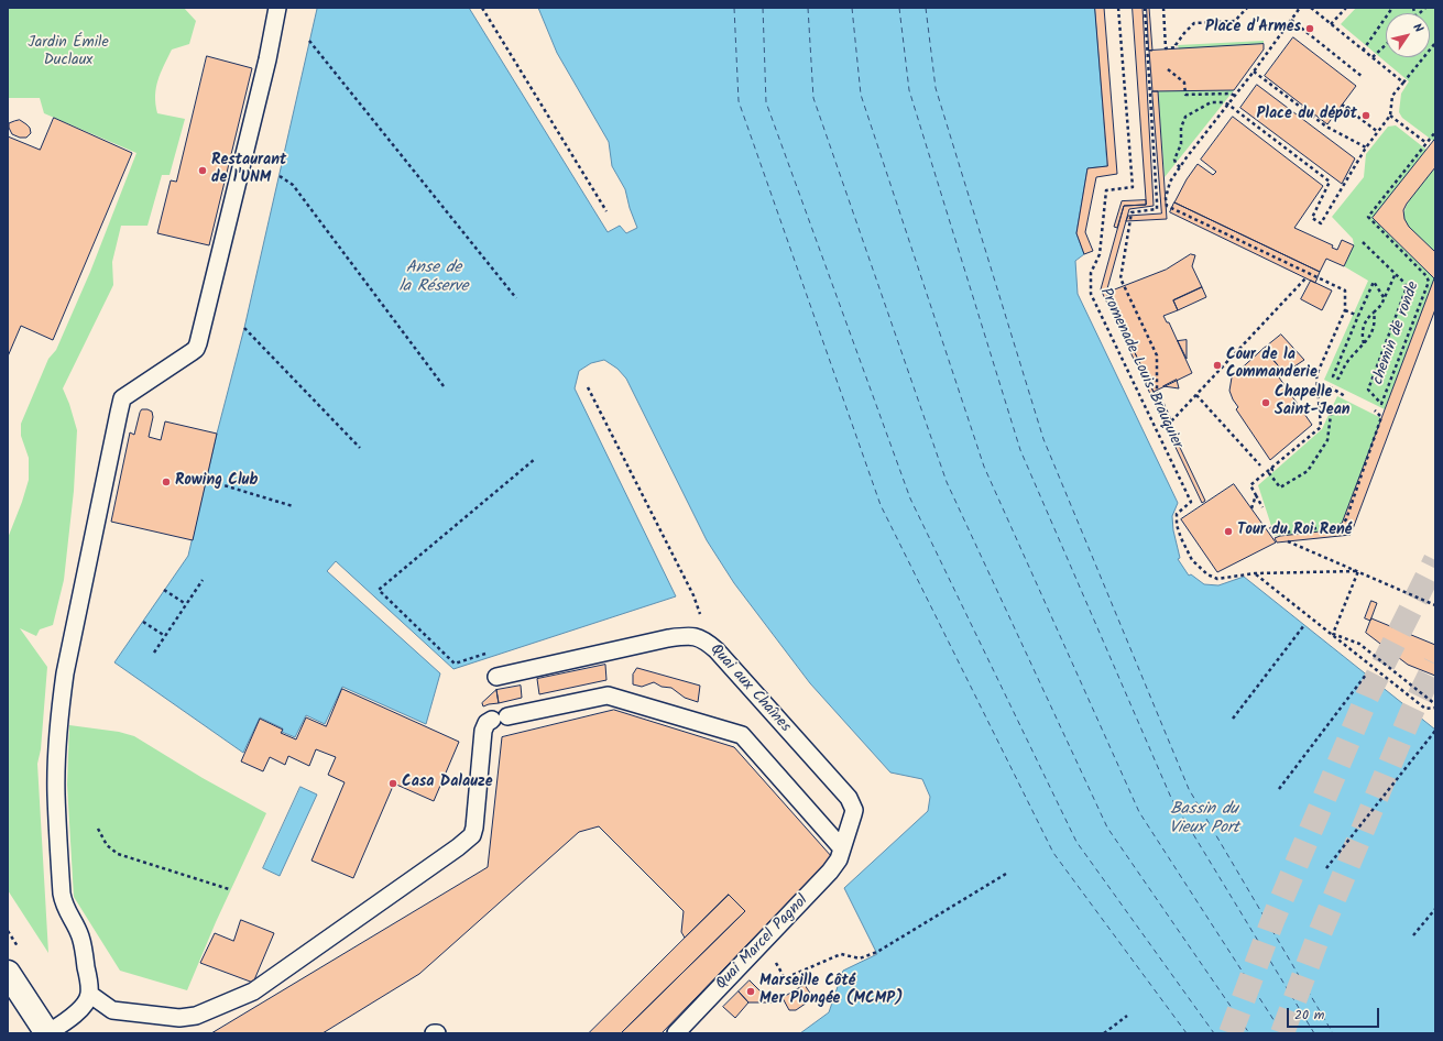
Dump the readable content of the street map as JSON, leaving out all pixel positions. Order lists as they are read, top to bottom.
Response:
{
  "streets": {
    "lane": ["Quai aux Chaînes", "Quai Marcel Pagnol"],
    "path": ["chemin de ronde", "Promenade Louis Brauquier"]
  },
  "crossings": [
    ["Quai aux Chaînes", "Quai Marcel Pagnol"]
  ],
  "water": ["Anse de la Réserve", "Bassin du Vieux Port"],
  "parks": ["Jardin Émile Duclaux"],
  "places": [
    "Place d'Armes",
    "Place du dépôt",
    "Restaurant de l'UNM",
    "Cour de la Commanderie",
    "Chapelle Saint-Jean",
    "Rowing Club",
    "Tour du Roi René",
    "Casa Dalauze",
    "Marseille Côté Mer Plongée (MCMP)"
  ],
  "scale_bar": "20 m",
  "north": "top right"
}
